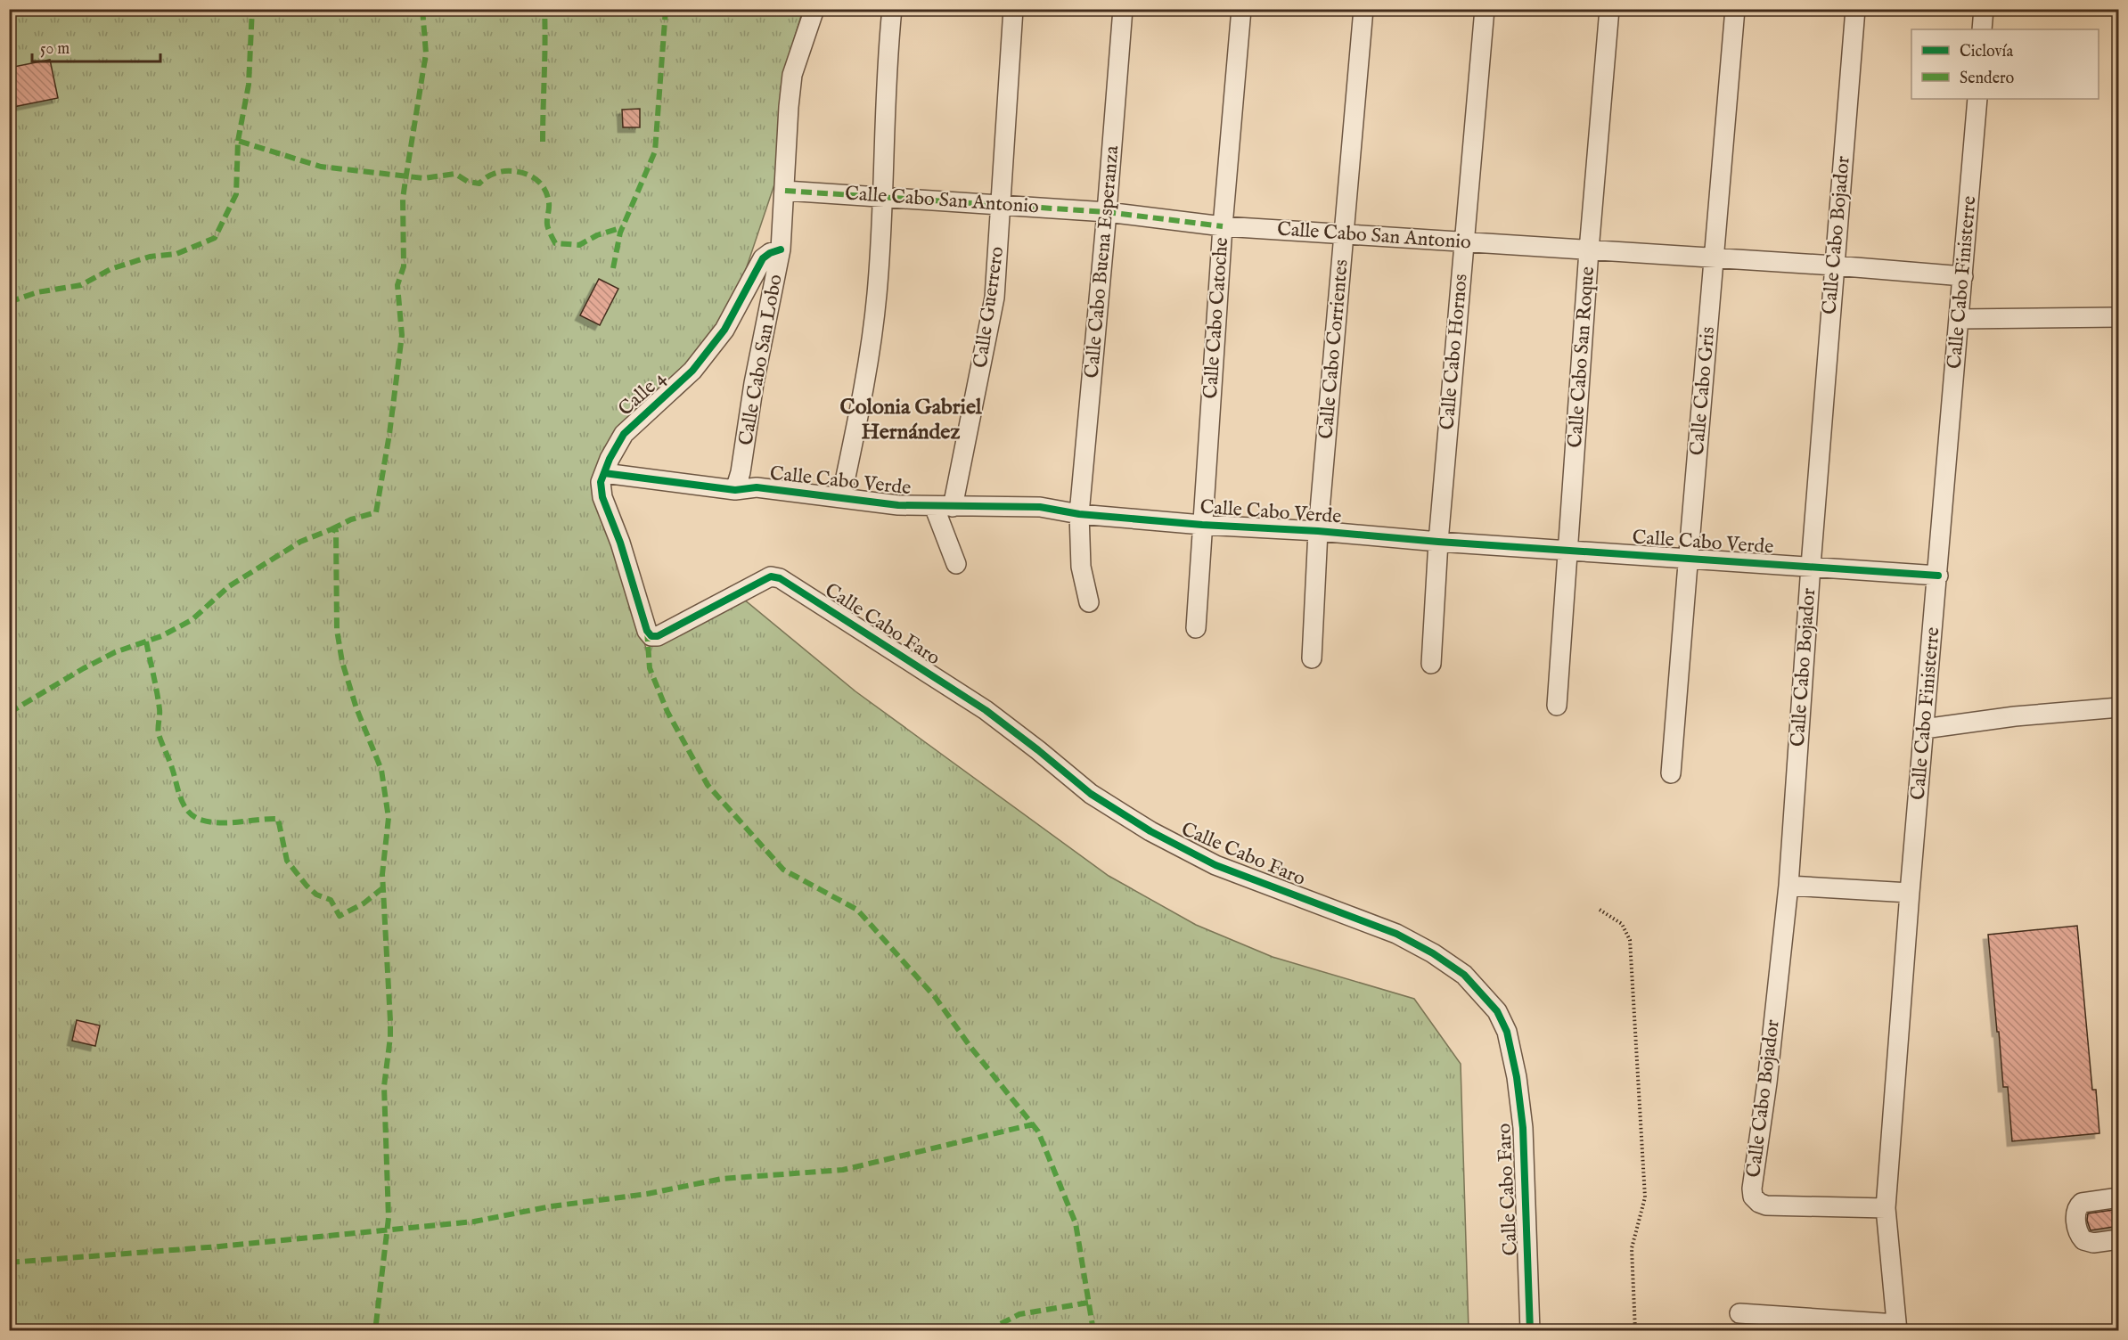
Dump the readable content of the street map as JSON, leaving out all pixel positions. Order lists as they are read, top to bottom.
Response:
{
  "streets": {
    "street": [
      "Calle Cabo San Antonio",
      "Calle Cabo Bojador",
      "Calle Cabo Buena Esperanza",
      "Calle Cabo Finisterre",
      "Calle Guerrero",
      "Calle Cabo Catoche",
      "Calle Cabo Corrientes",
      "Calle Cabo Hornos",
      "Calle Cabo San Roque",
      "Calle Cabo San Lobo",
      "Calle Cabo Gris",
      "Calle 4",
      "Calle Cabo Verde",
      "Calle Cabo Faro"
    ]
  },
  "crossings": [
    ["Calle Cabo San Antonio", "Calle Cabo Bojador"],
    ["Calle Cabo San Antonio", "Calle Cabo Buena Esperanza"],
    ["Calle Cabo San Antonio", "Calle Cabo Finisterre"],
    ["Calle Cabo San Antonio", "Calle Guerrero"],
    ["Calle Cabo San Antonio", "Calle Cabo Catoche"],
    ["Calle Cabo San Antonio", "Calle Cabo Corrientes"],
    ["Calle Cabo San Antonio", "Calle Cabo Hornos"],
    ["Calle Cabo San Antonio", "Calle Cabo San Roque"],
    ["Calle Cabo San Antonio", "Calle Cabo San Lobo"],
    ["Calle Cabo San Antonio", "Calle Cabo Gris"],
    ["Calle Cabo Bojador", "Calle Cabo Finisterre"],
    ["Calle Cabo Bojador", "Calle Cabo Verde"],
    ["Calle Cabo Buena Esperanza", "Calle Cabo Verde"],
    ["Calle Cabo Finisterre", "Calle Cabo Verde"],
    ["Calle Guerrero", "Calle Cabo Verde"],
    ["Calle Cabo Catoche", "Calle Cabo Verde"],
    ["Calle Cabo Corrientes", "Calle Cabo Verde"],
    ["Calle Cabo Hornos", "Calle Cabo Verde"],
    ["Calle Cabo San Roque", "Calle Cabo Verde"],
    ["Calle Cabo San Lobo", "Calle 4"],
    ["Calle Cabo San Lobo", "Calle Cabo Verde"],
    ["Calle Cabo Gris", "Calle Cabo Verde"],
    ["Calle 4", "Calle Cabo Verde"],
    ["Calle 4", "Calle Cabo Faro"]
  ],
  "districts": ["Colonia Gabriel Hernández"],
  "legend": ["Ciclovía", "Sendero"],
  "scale_bar": "50 m"
}
